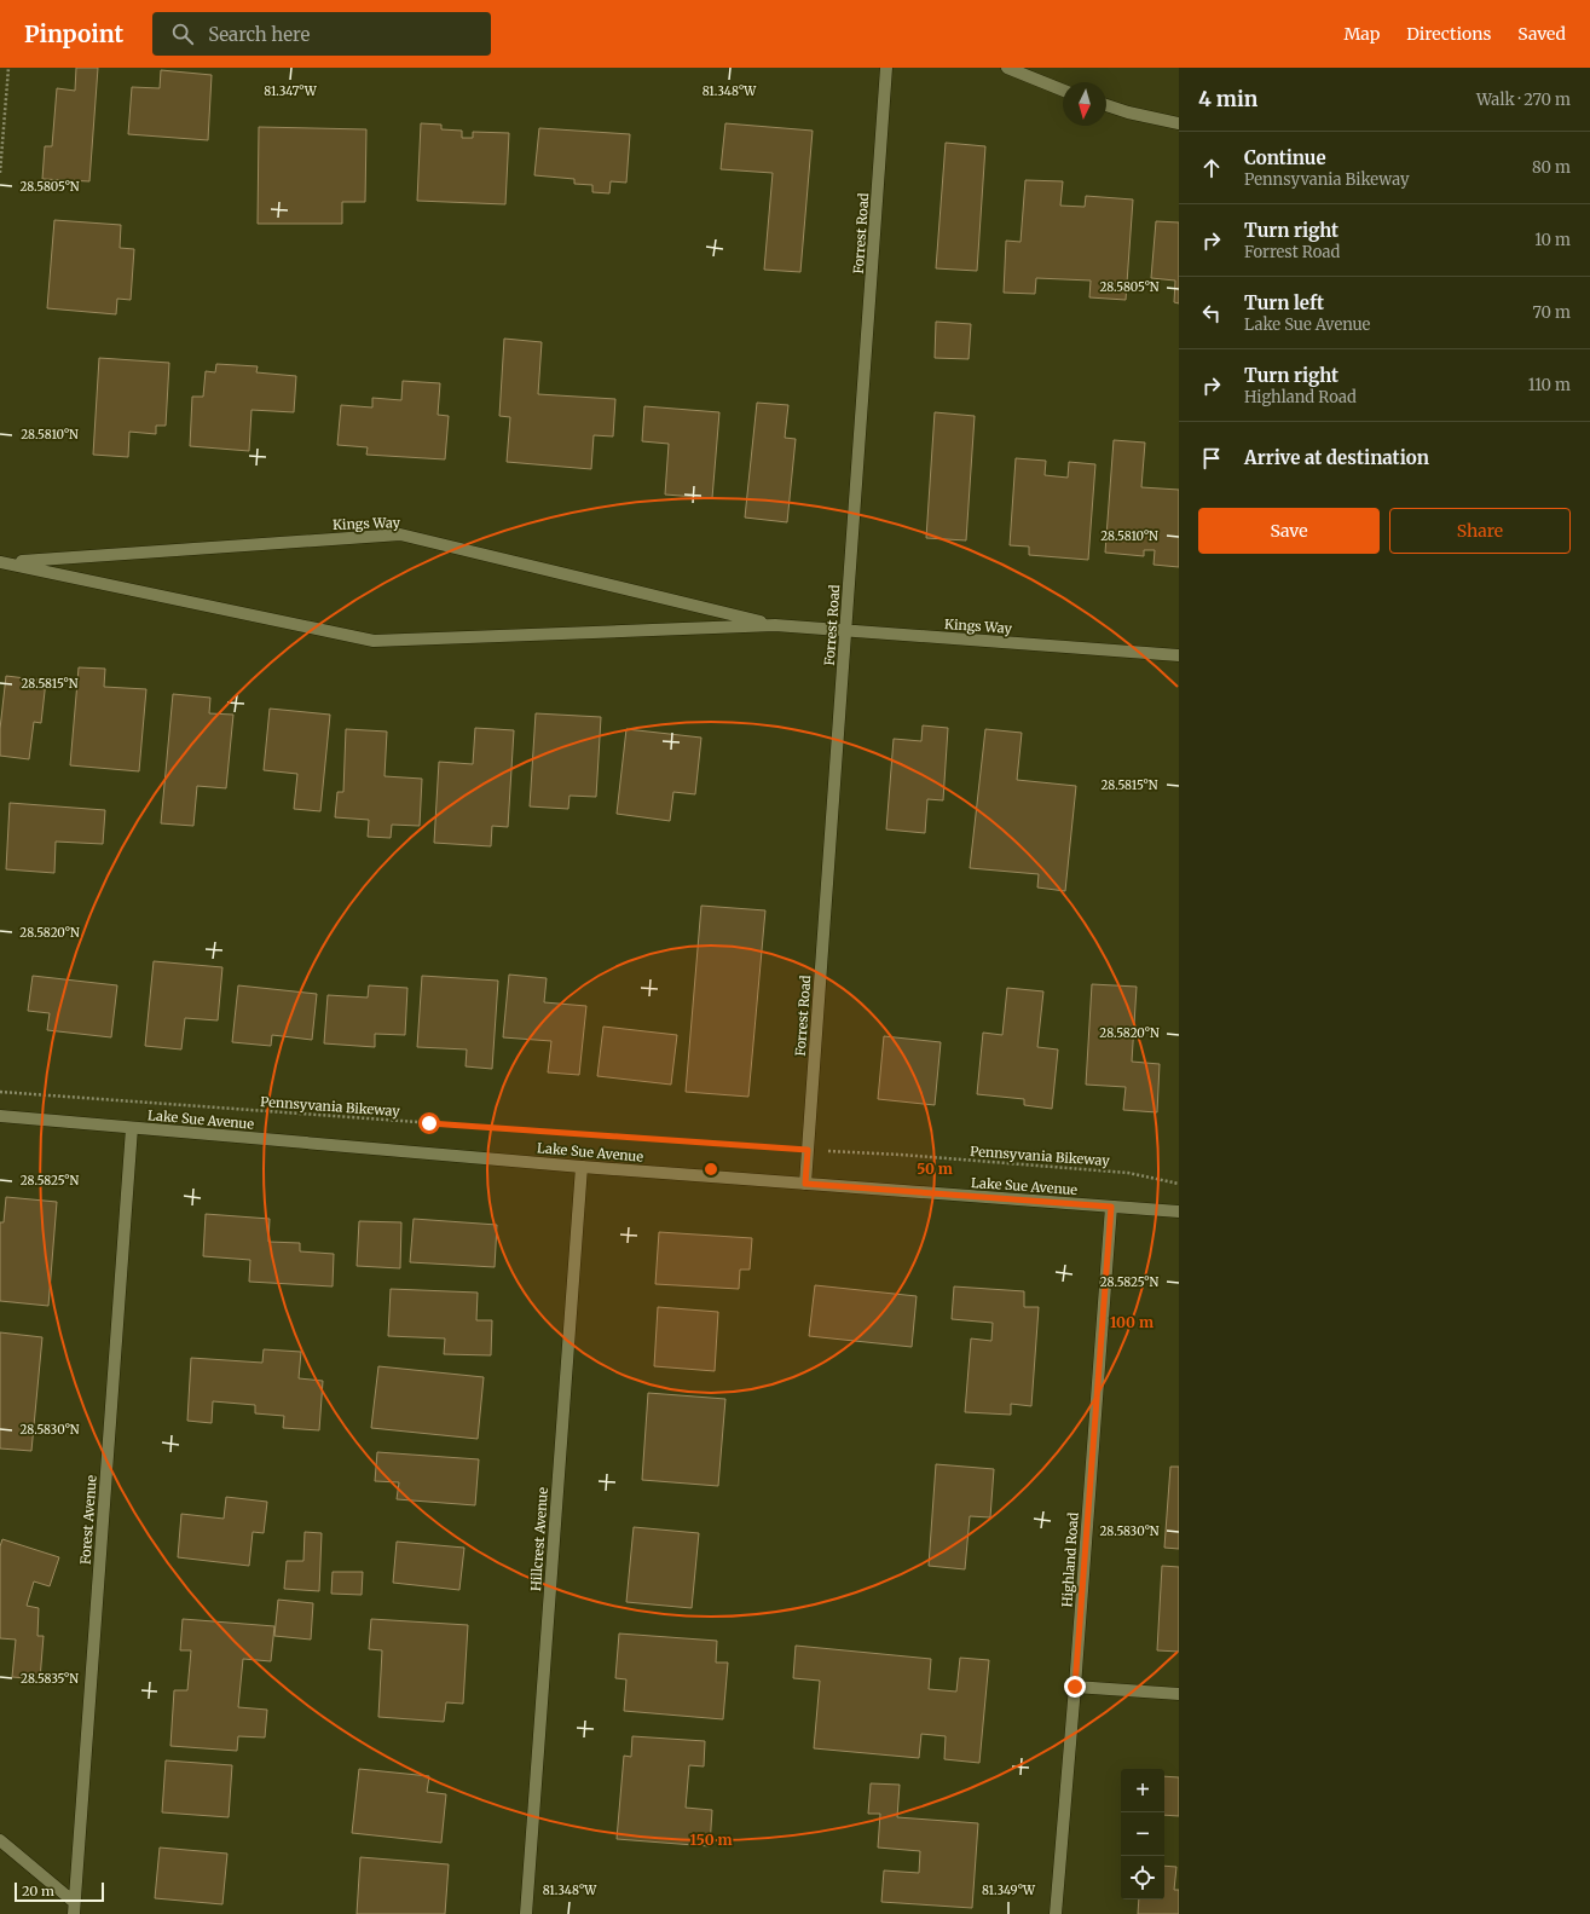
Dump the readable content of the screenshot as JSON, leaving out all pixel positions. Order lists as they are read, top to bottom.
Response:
{
  "streets": {
    "street": [
      "Forrest Road",
      "Kings Way",
      "Lake Sue Avenue",
      "Forest Avenue",
      "Hillcrest Avenue",
      "Highland Road"
    ],
    "path": ["Pennsyvania Bikeway"]
  },
  "crossings": [
    ["Forrest Road", "Kings Way"],
    ["Forrest Road", "Pennsyvania Bikeway"],
    ["Forrest Road", "Lake Sue Avenue"],
    ["Lake Sue Avenue", "Forest Avenue"],
    ["Lake Sue Avenue", "Hillcrest Avenue"],
    ["Lake Sue Avenue", "Highland Road"]
  ],
  "scale_bar": "20 m",
  "north": "bottom",
  "page": {
    "header": "Pinpoint",
    "search": "Search here",
    "nav": ["Map", "Directions", "Saved"],
    "heading": ["4 min", "Walk · 270 m"],
    "list": [
      ["Continue", "Pennsyvania Bikeway", "80 m"],
      ["Turn right", "Forrest Road", "10 m"],
      ["Turn left", "Lake Sue Avenue", "70 m"],
      ["Turn right", "Highland Road", "110 m"],
      "Arrive at destination"
    ],
    "buttons": ["Save", "Share"],
    "map_buttons": ["+", "−"],
    "scale": "20 m"
  },
  "coordinates": [
    "81.347°W",
    "81.348°W",
    "28.5805°N",
    "28.5810°N",
    "28.5815°N",
    "28.5820°N",
    "28.5825°N",
    "28.5830°N",
    "28.5835°N",
    "81.349°W"
  ],
  "rings": ["50 m", "100 m", "150 m"]
}
